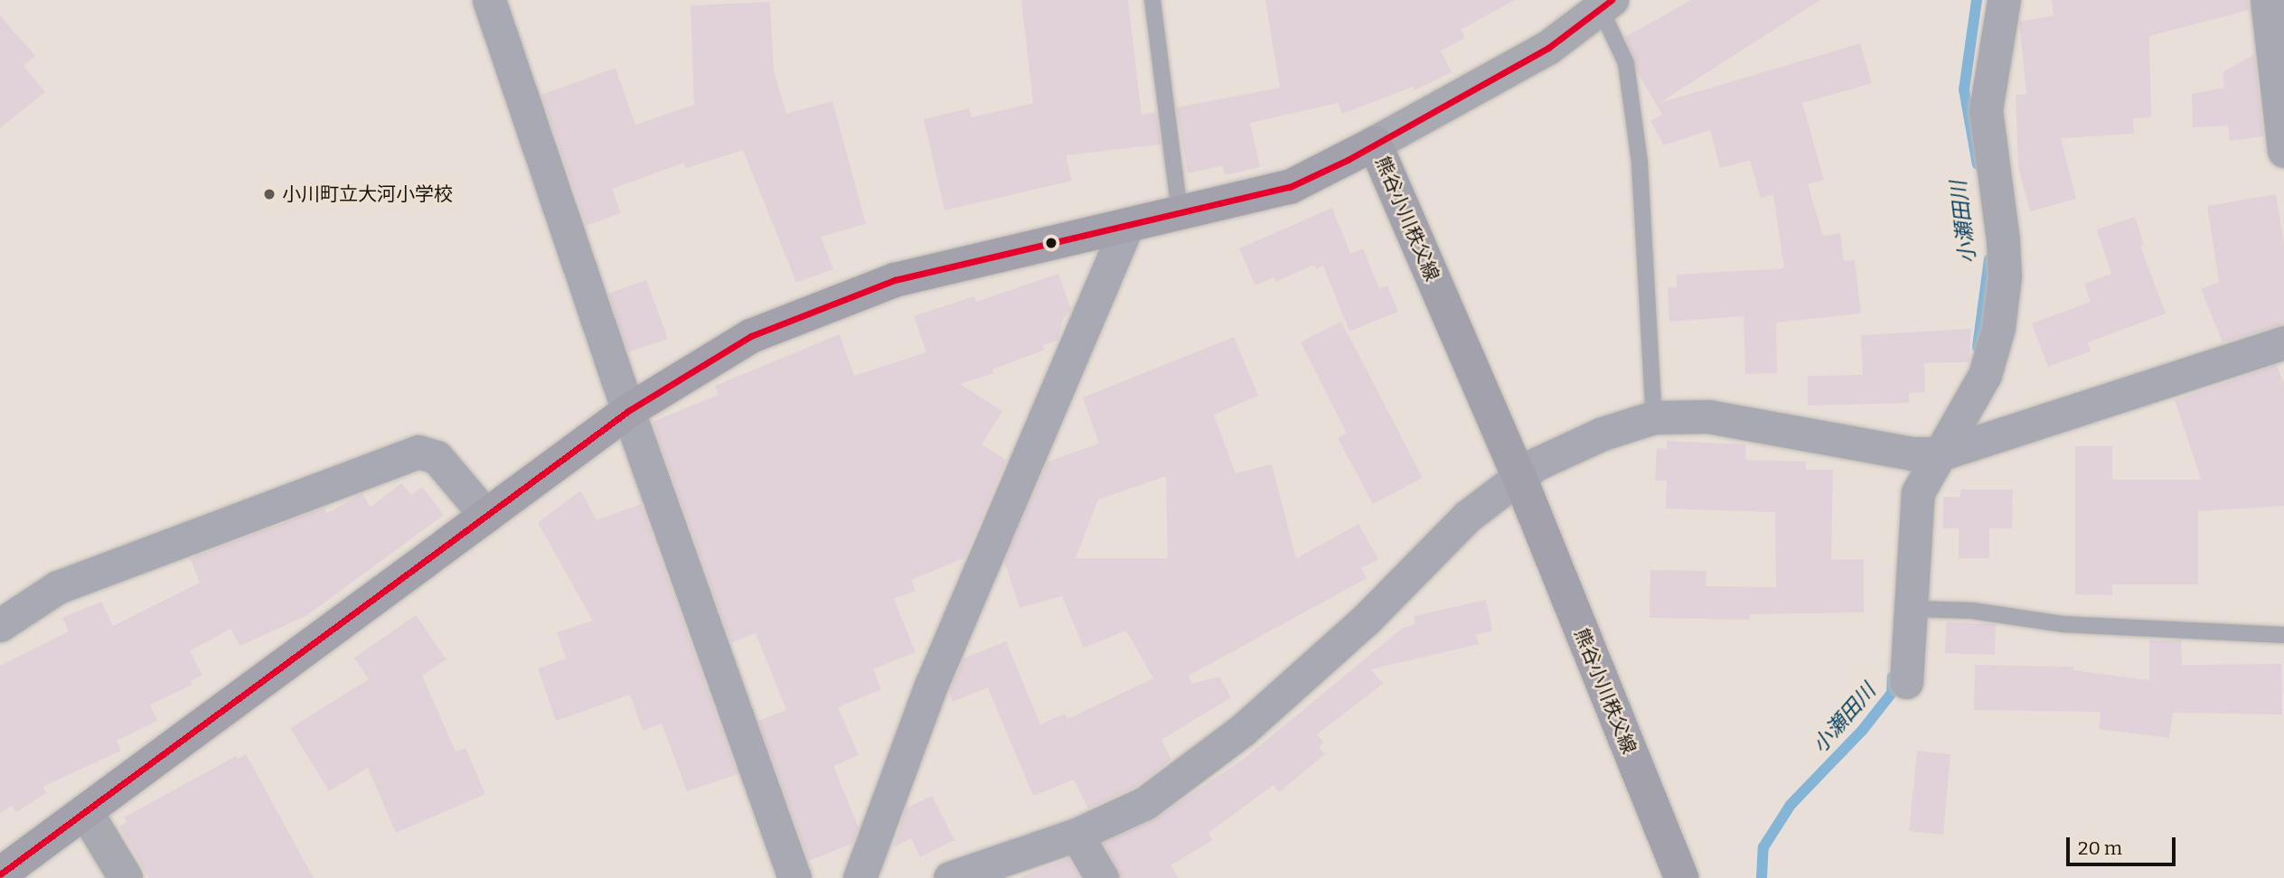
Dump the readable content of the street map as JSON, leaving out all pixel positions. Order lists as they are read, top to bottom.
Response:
{
  "streets": {
    "main road": ["熊谷小川秩父線"]
  },
  "water": ["小瀬田川"],
  "places": ["小川町立大河小学校"],
  "scale_bar": "20 m"
}
